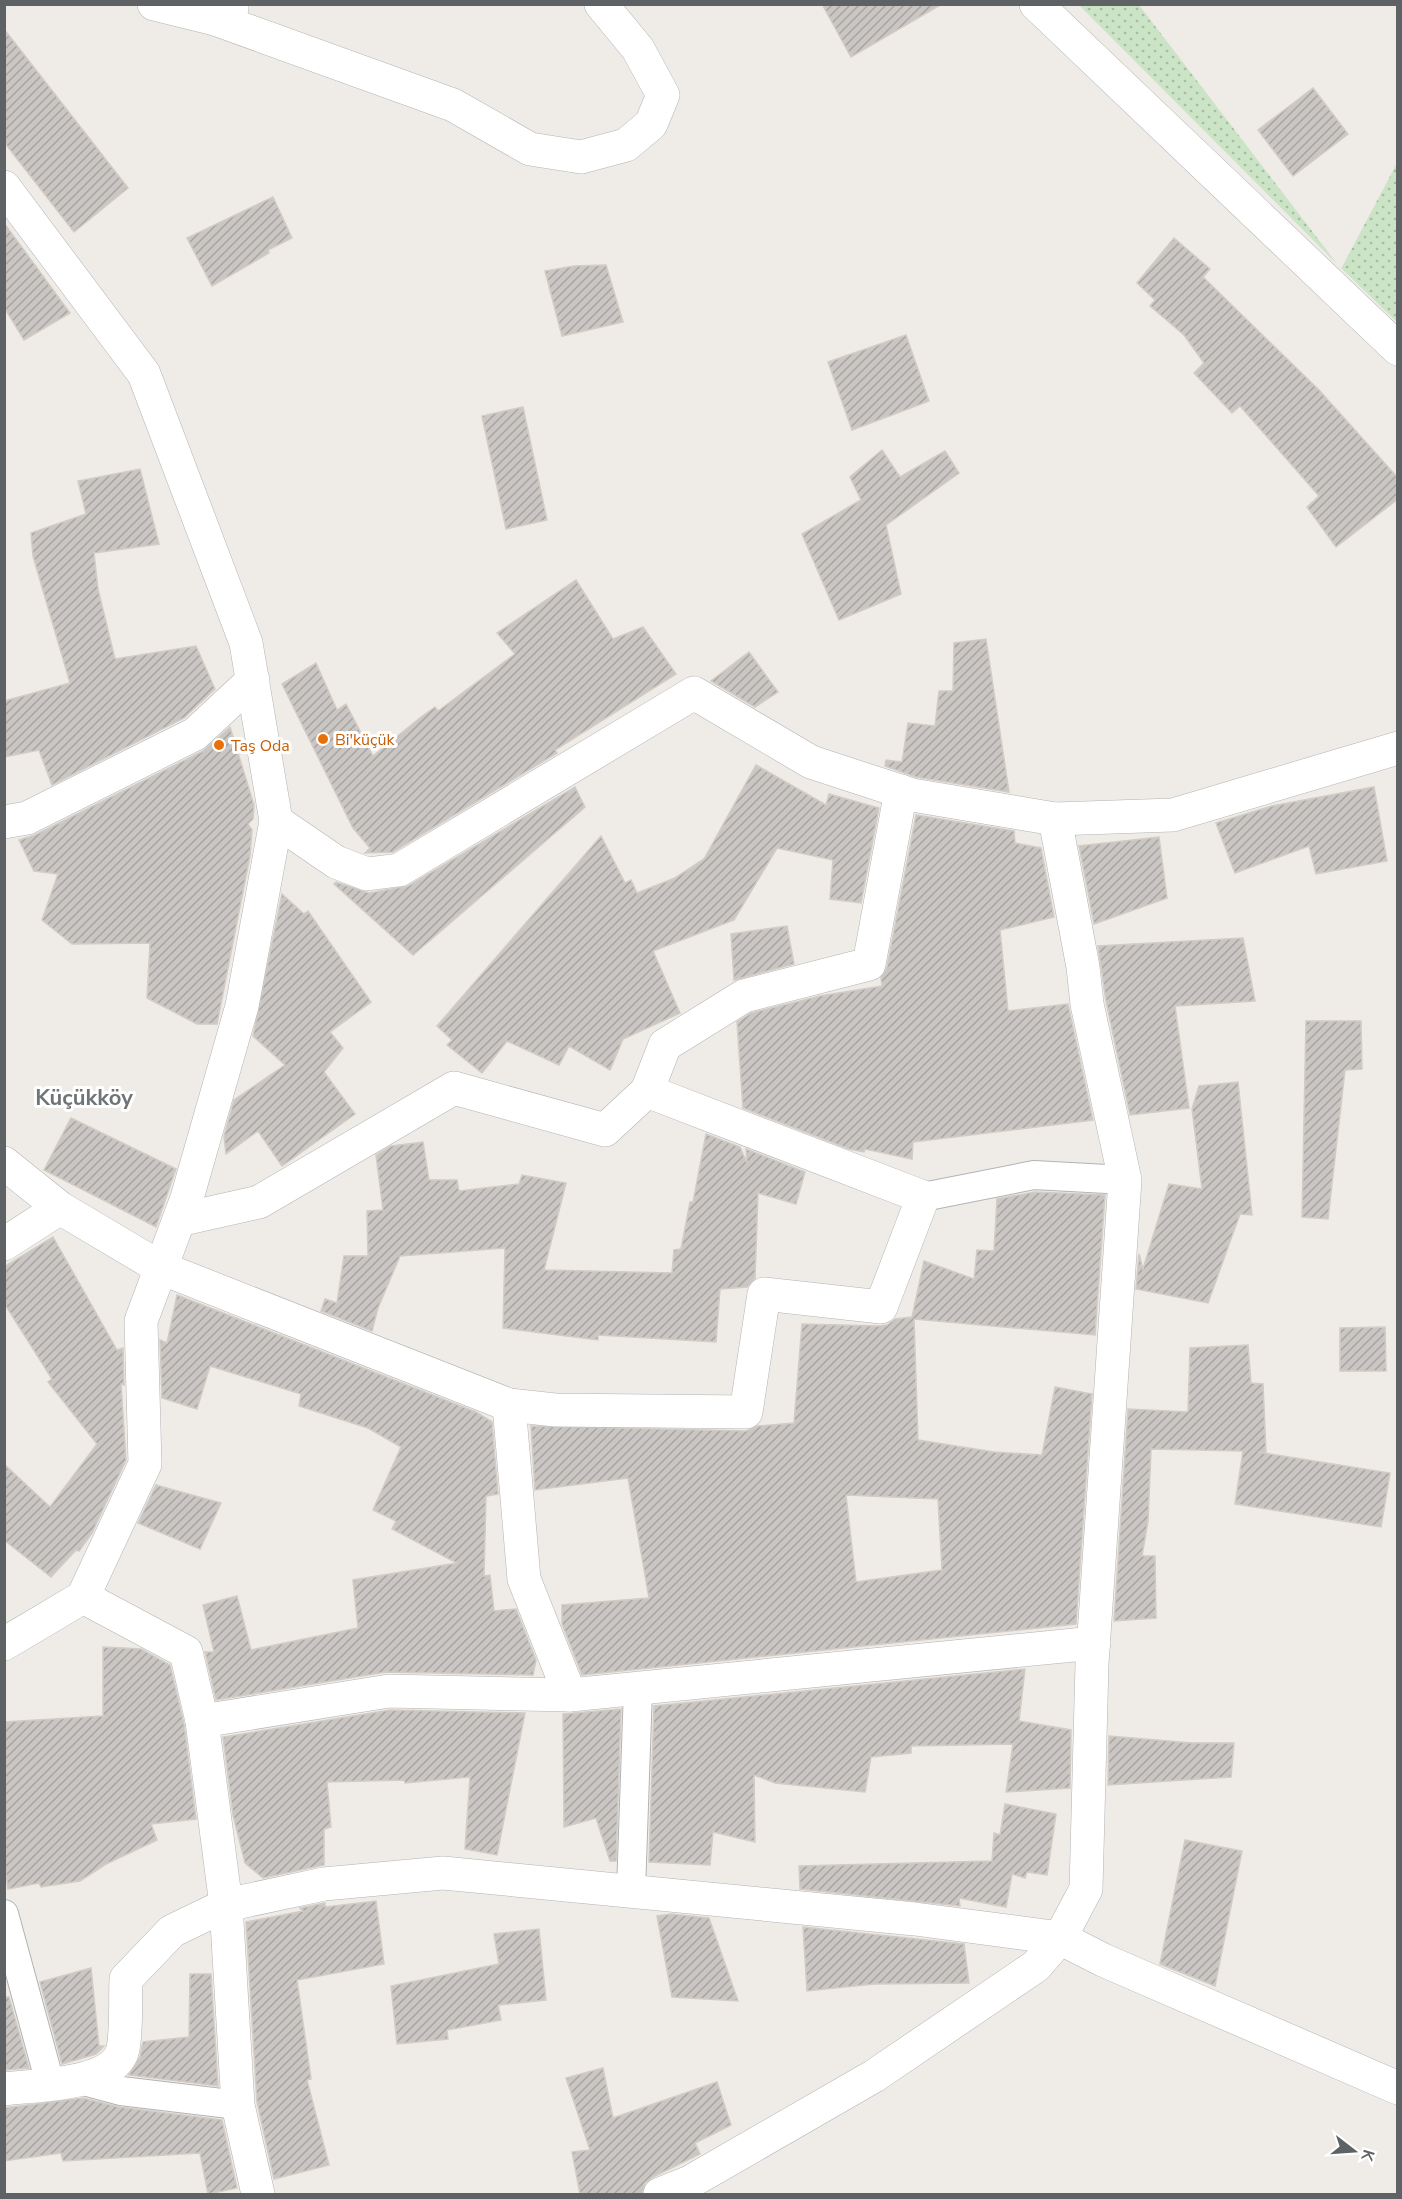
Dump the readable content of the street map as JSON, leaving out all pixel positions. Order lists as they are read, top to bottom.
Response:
{
  "districts": ["Küçükköy"],
  "places": ["Bi'küçük", "Taş Oda"],
  "north": "right"
}
